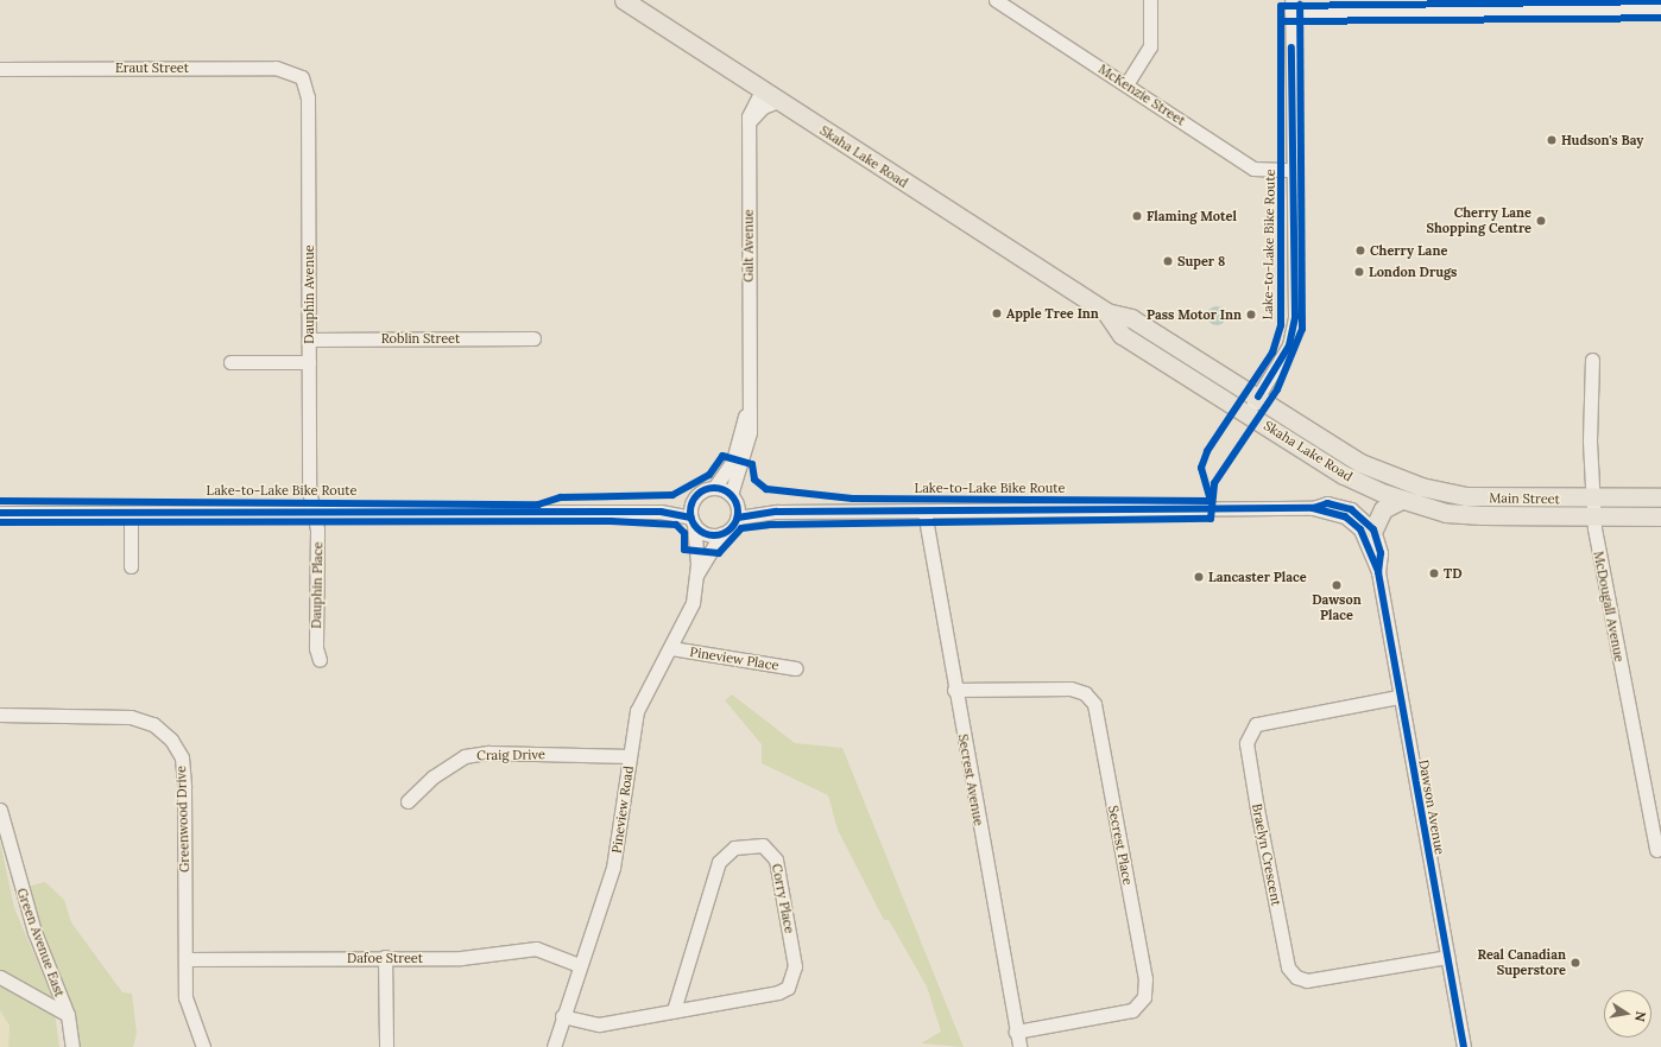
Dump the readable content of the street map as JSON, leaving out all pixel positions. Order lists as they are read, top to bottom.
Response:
{
  "streets": {
    "main road": ["Skaha Lake Road", "Main Street"],
    "street": [
      "Eraut Street",
      "McKenzie Street",
      "Galt Avenue",
      "Dauphin Avenue",
      "Roblin Street",
      "Dauphin Place",
      "McDougall Avenue",
      "Pineview Place",
      "Craig Drive",
      "Secrest Avenue",
      "Dawson Avenue",
      "Pineview Road",
      "Greenwood Drive",
      "Secrest Place",
      "Braelyn Crescent",
      "Corry Place",
      "Green Avenue East",
      "Dafoe Street"
    ],
    "cycle path": ["Lake-to-Lake Bike Route"]
  },
  "crossings": [
    ["Eraut Street", "Dauphin Avenue"],
    ["Skaha Lake Road", "Galt Avenue"],
    ["Skaha Lake Road", "Main Street"],
    ["Galt Avenue", "Pineview Road"],
    ["Dauphin Avenue", "Roblin Street"],
    ["Dauphin Avenue", "Dauphin Place"],
    ["Main Street", "McDougall Avenue"],
    ["Pineview Place", "Pineview Road"],
    ["Craig Drive", "Pineview Road"],
    ["Secrest Avenue", "Secrest Place"],
    ["Dawson Avenue", "Braelyn Crescent"],
    ["Pineview Road", "Corry Place"],
    ["Pineview Road", "Dafoe Street"],
    ["Greenwood Drive", "Dafoe Street"]
  ],
  "places": [
    "Hudson's Bay",
    "Flaming Motel",
    "Cherry Lane Shopping Centre",
    "Cherry Lane",
    "Super 8",
    "London Drugs",
    "Apple Tree Inn",
    "Pass Motor Inn",
    "TD",
    "Lancaster Place",
    "Dawson Place",
    "Real Canadian Superstore"
  ],
  "north": "right"
}
